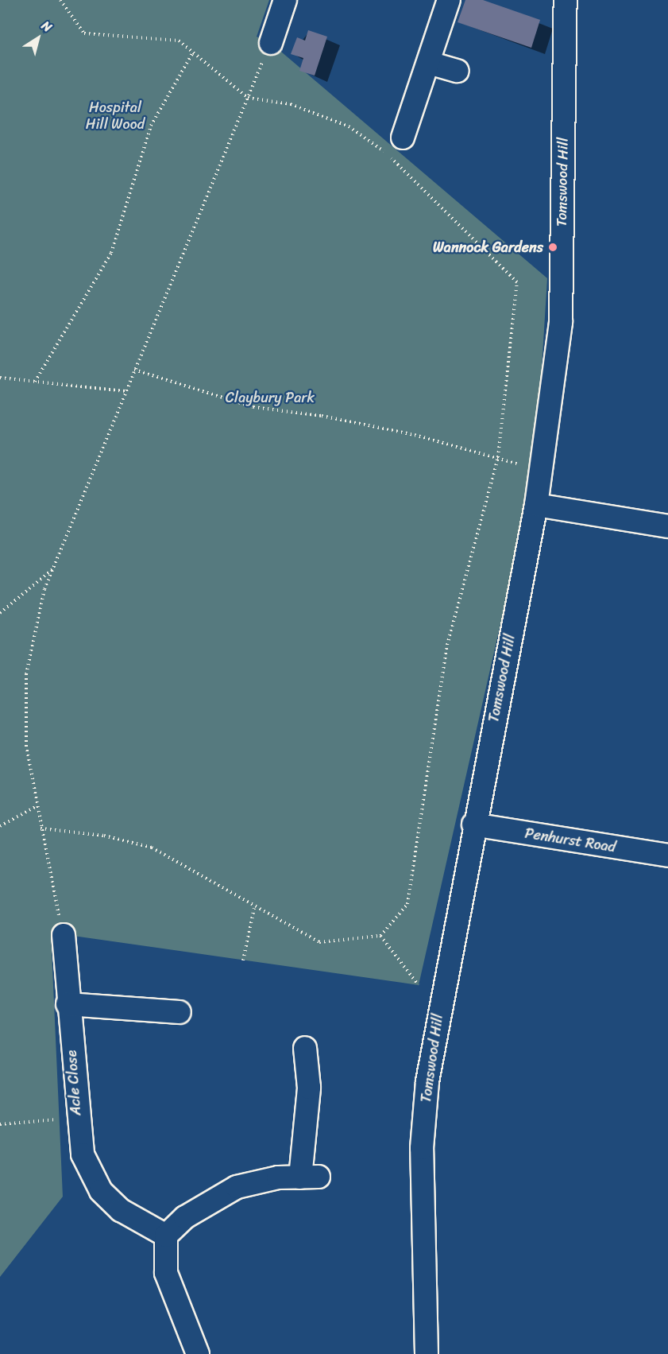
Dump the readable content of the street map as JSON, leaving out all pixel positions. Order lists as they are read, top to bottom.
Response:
{
  "streets": {
    "street": ["Tomswood Hill", "Penhurst Road", "Acle Close"]
  },
  "crossings": [
    ["Tomswood Hill", "Penhurst Road"]
  ],
  "parks": ["Hospital Hill Wood", "Claybury Park"],
  "places": ["Wannock Gardens"],
  "north": "top right"
}
